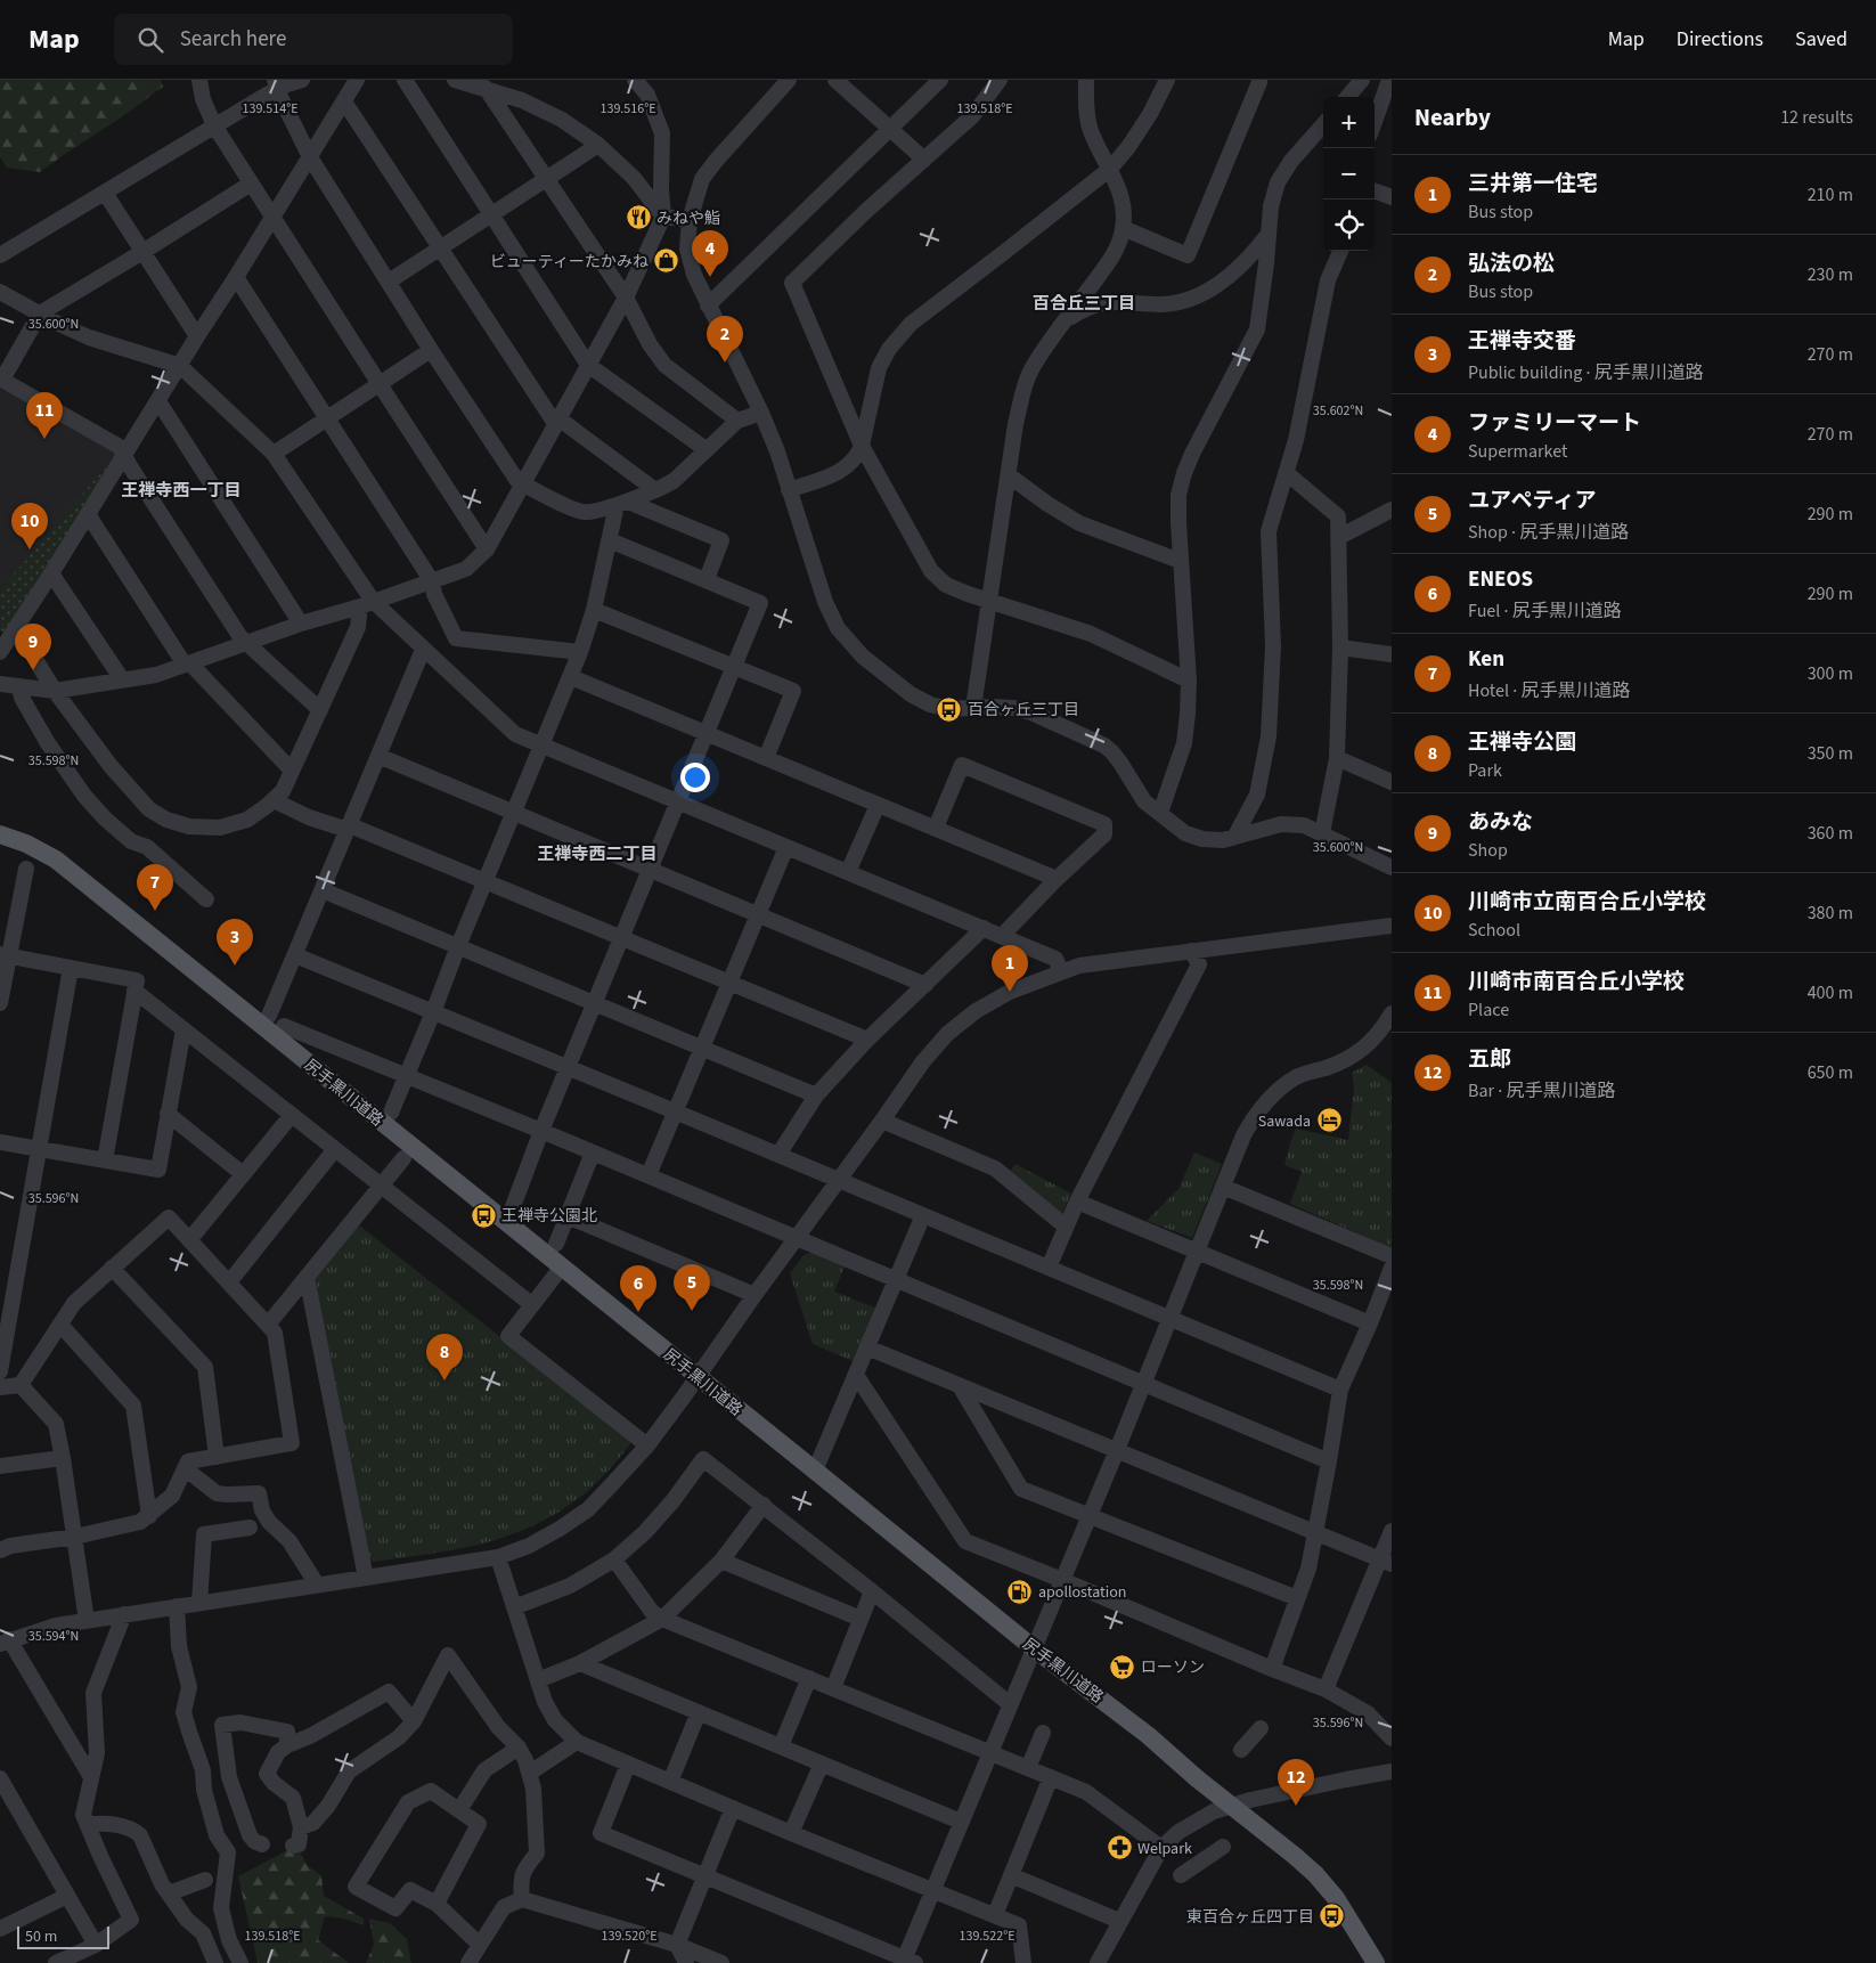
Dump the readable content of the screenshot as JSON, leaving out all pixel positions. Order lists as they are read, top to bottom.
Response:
{
  "streets": {
    "main road": ["尻手黒川道路"]
  },
  "districts": ["百合丘三丁目", "王禅寺西一丁目", "王禅寺西二丁目"],
  "places": {
    "restaurant": ["みねや鮨"],
    "shop": ["ビューティーたかみね"],
    "bus stop": ["百合ヶ丘三丁目", "王禅寺公園北", "東百合ヶ丘四丁目"],
    "hotel": ["Sawada"],
    "fuel station": ["apollostation"],
    "supermarket": ["ローソン"],
    "pharmacy": ["Welpark"]
  },
  "scale_bar": "50 m",
  "page": {
    "header": "Map",
    "search": "Search here",
    "nav": ["Map", "Directions", "Saved"],
    "heading": ["Nearby", "12 results"],
    "map_buttons": ["+", "−"],
    "list": [
      {
        "mark": "1",
        "name": "三井第一住宅",
        "note": "Bus stop",
        "value": "210 m"
      },
      {
        "mark": "2",
        "name": "弘法の松",
        "note": "Bus stop",
        "value": "230 m"
      },
      {
        "mark": "3",
        "name": "王禅寺交番",
        "note": "Public building · 尻手黒川道路",
        "value": "270 m"
      },
      {
        "mark": "4",
        "name": "ファミリーマート",
        "note": "Supermarket",
        "value": "270 m"
      },
      {
        "mark": "5",
        "name": "ユアペティア",
        "note": "Shop · 尻手黒川道路",
        "value": "290 m"
      },
      {
        "mark": "6",
        "name": "ENEOS",
        "note": "Fuel · 尻手黒川道路",
        "value": "290 m"
      },
      {
        "mark": "7",
        "name": "Ken",
        "note": "Hotel · 尻手黒川道路",
        "value": "300 m"
      },
      {
        "mark": "8",
        "name": "王禅寺公園",
        "note": "Park",
        "value": "350 m"
      },
      {
        "mark": "9",
        "name": "あみな",
        "note": "Shop",
        "value": "360 m"
      },
      {
        "mark": "10",
        "name": "川崎市立南百合丘小学校",
        "note": "School",
        "value": "380 m"
      },
      {
        "mark": "11",
        "name": "川崎市南百合丘小学校",
        "note": "Place",
        "value": "400 m"
      },
      {
        "mark": "12",
        "name": "五郎",
        "note": "Bar · 尻手黒川道路",
        "value": "650 m"
      }
    ],
    "pins": [
      "4",
      "2",
      "11",
      "10",
      "9",
      "7",
      "3",
      "1",
      "5",
      "6",
      "8",
      "12"
    ],
    "scale": "50 m"
  },
  "coordinates": [
    "139.514°E",
    "139.516°E",
    "139.518°E",
    "35.600°N",
    "35.602°N",
    "35.598°N",
    "35.596°N",
    "35.594°N",
    "139.520°E",
    "139.522°E"
  ]
}
